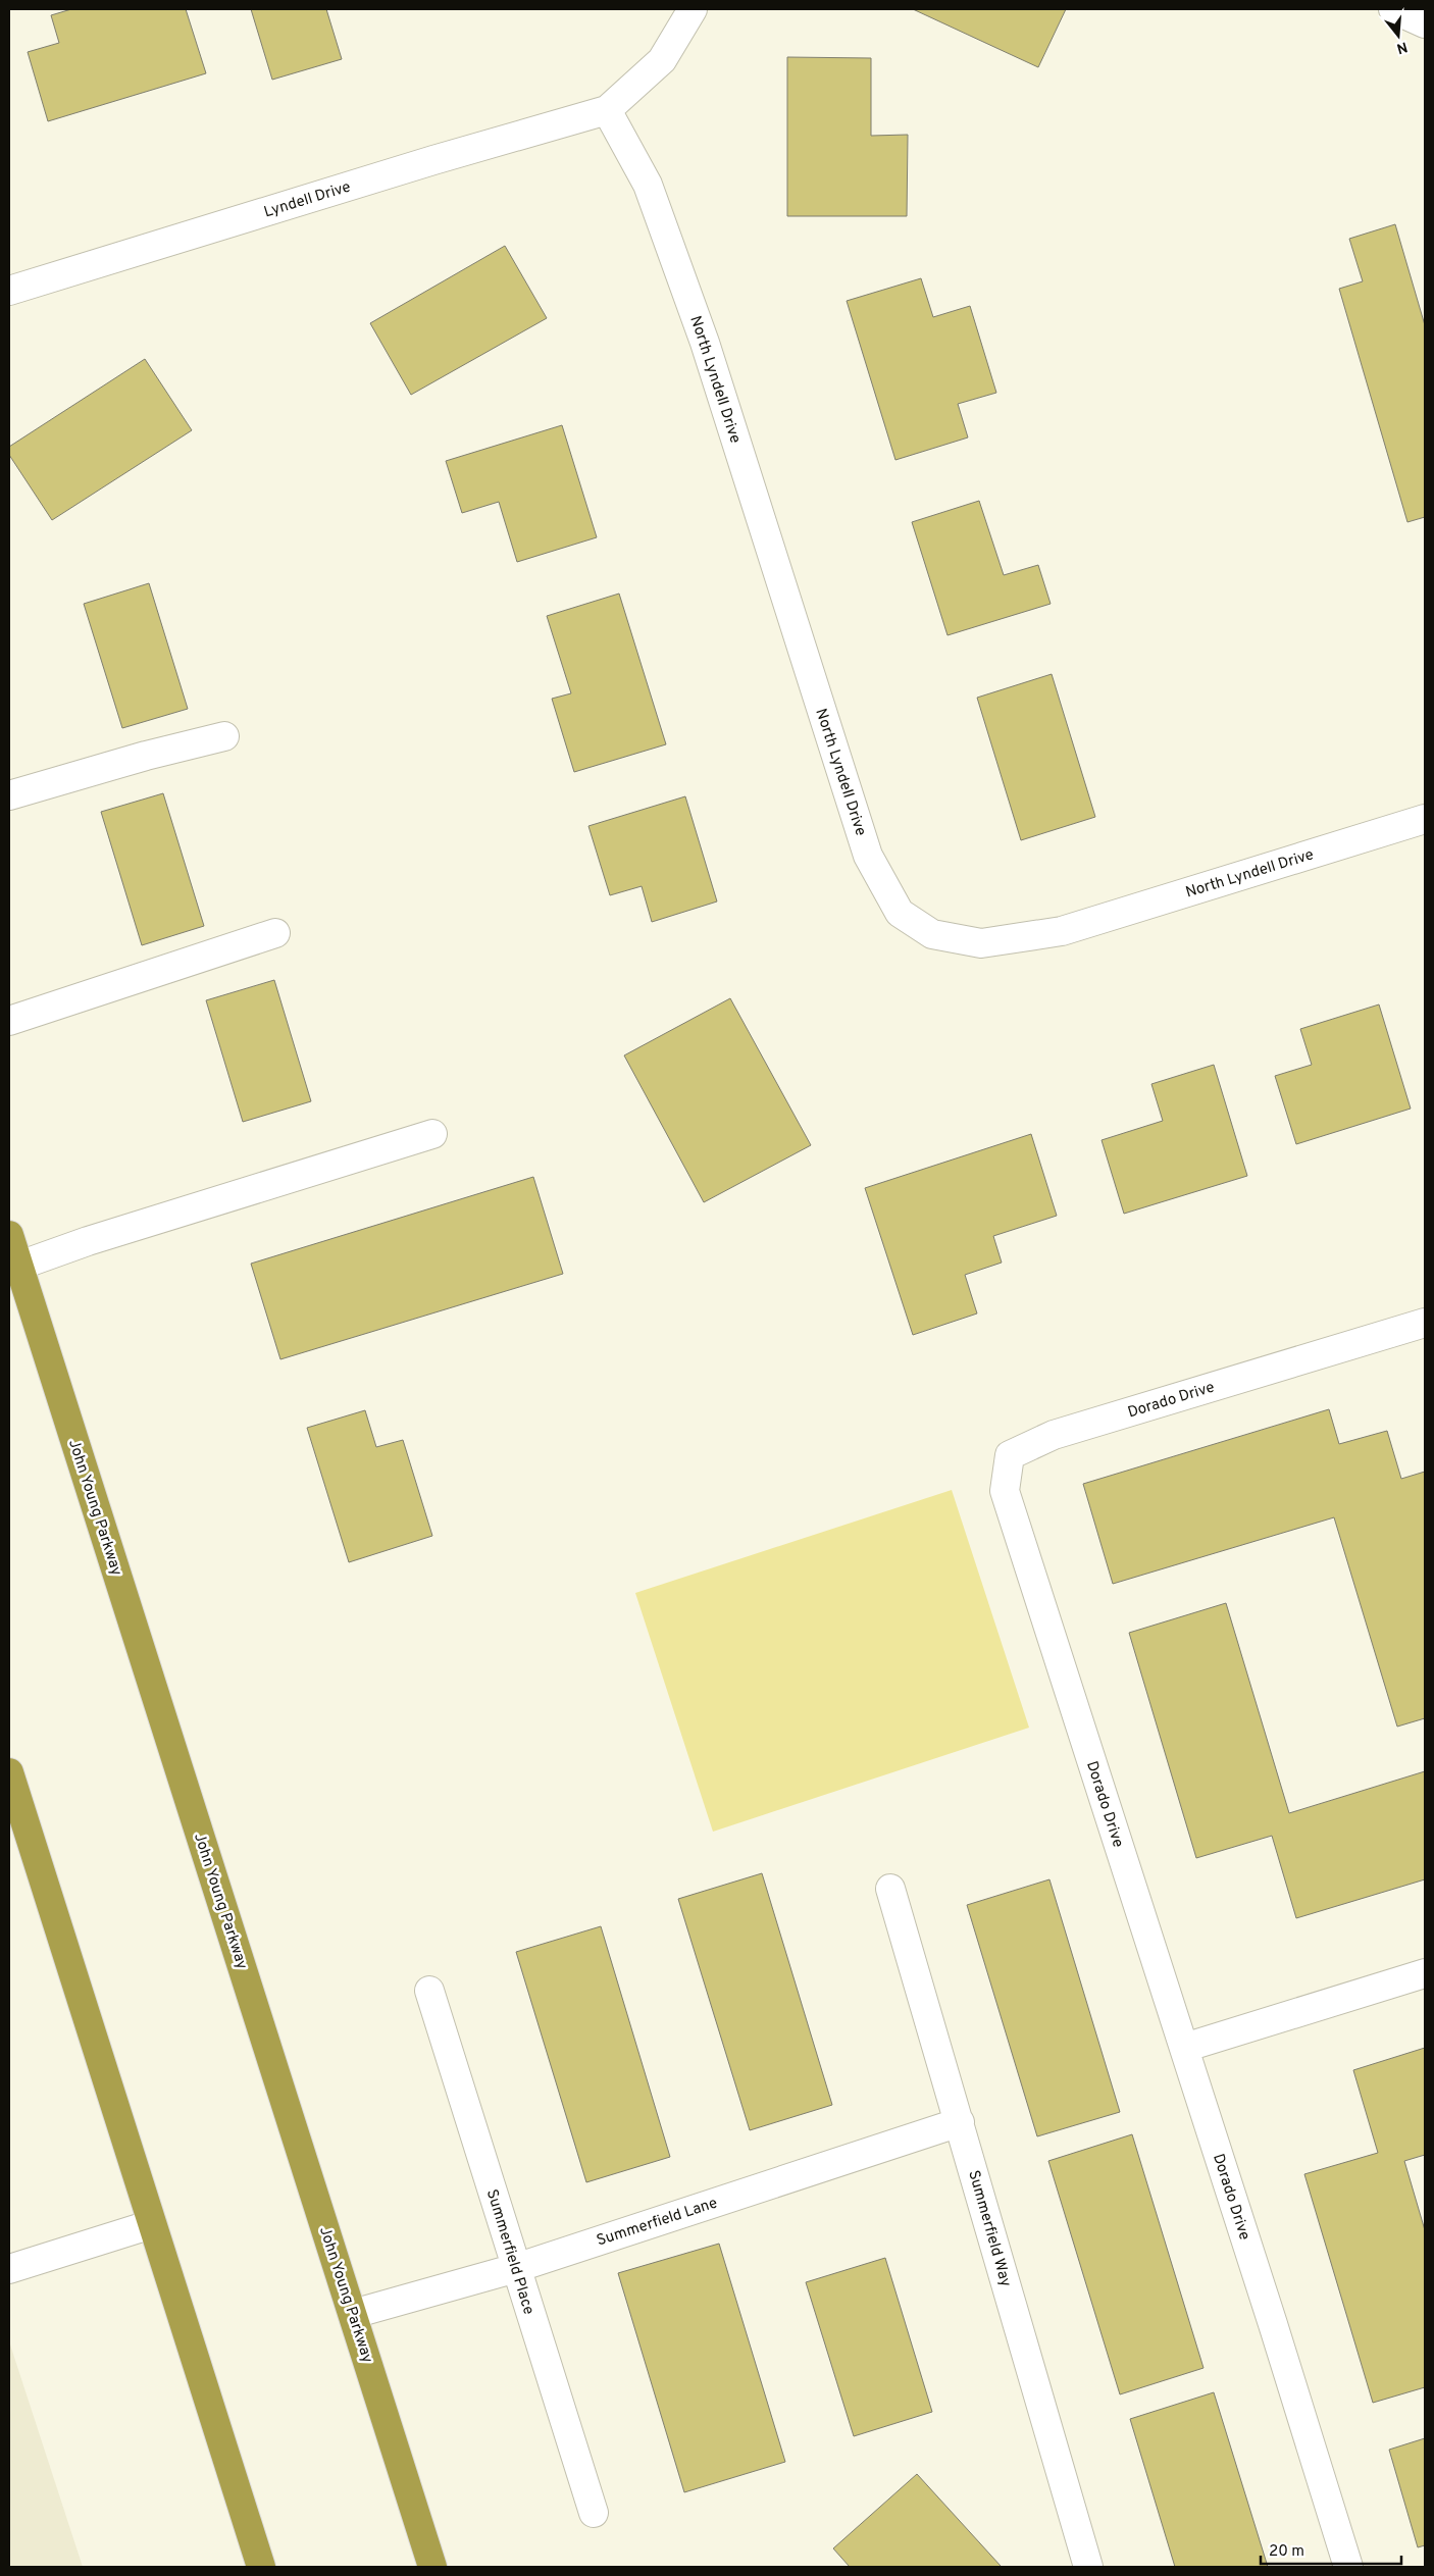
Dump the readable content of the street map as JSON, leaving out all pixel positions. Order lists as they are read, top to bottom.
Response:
{
  "streets": {
    "highway": ["John Young Parkway"],
    "street": [
      "Lyndell Drive",
      "North Lyndell Drive",
      "Dorado Drive",
      "Summerfield Lane",
      "Summerfield Way",
      "Summerfield Place"
    ]
  },
  "crossings": [
    ["Lyndell Drive", "North Lyndell Drive"],
    ["John Young Parkway", "Summerfield Lane"],
    ["Summerfield Lane", "Summerfield Way"],
    ["Summerfield Lane", "Summerfield Place"]
  ],
  "scale_bar": "20 m",
  "north": "bottom"
}
